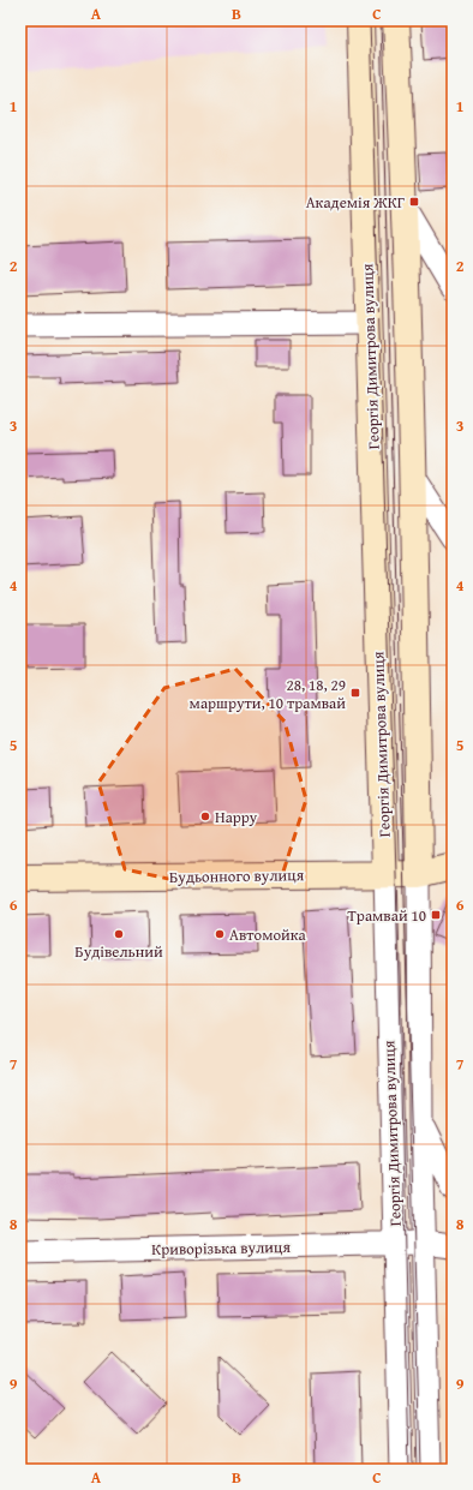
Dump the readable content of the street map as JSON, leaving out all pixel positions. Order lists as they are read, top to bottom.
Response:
{
  "streets": {
    "street": ["Георгія Димитрова вулиця", "Будьонного вулиця", "Криворізька вулиця"]
  },
  "crossings": [
    ["Георгія Димитрова вулиця", "Будьонного вулиця"],
    ["Георгія Димитрова вулиця", "Криворізька вулиця"]
  ],
  "places": {
    "transit": ["Академія ЖКГ", "28, 18, 29 маршрути, 10 трамвай", "Трамвай 10"],
    "other": ["Happy", "Будівельний", "Автомойка"]
  },
  "grid": {
    "columns": ["A", "B", "C"],
    "rows": [
      "1",
      "2",
      "3",
      "4",
      "5",
      "6",
      "7",
      "8",
      "9"
    ]
  }
}
